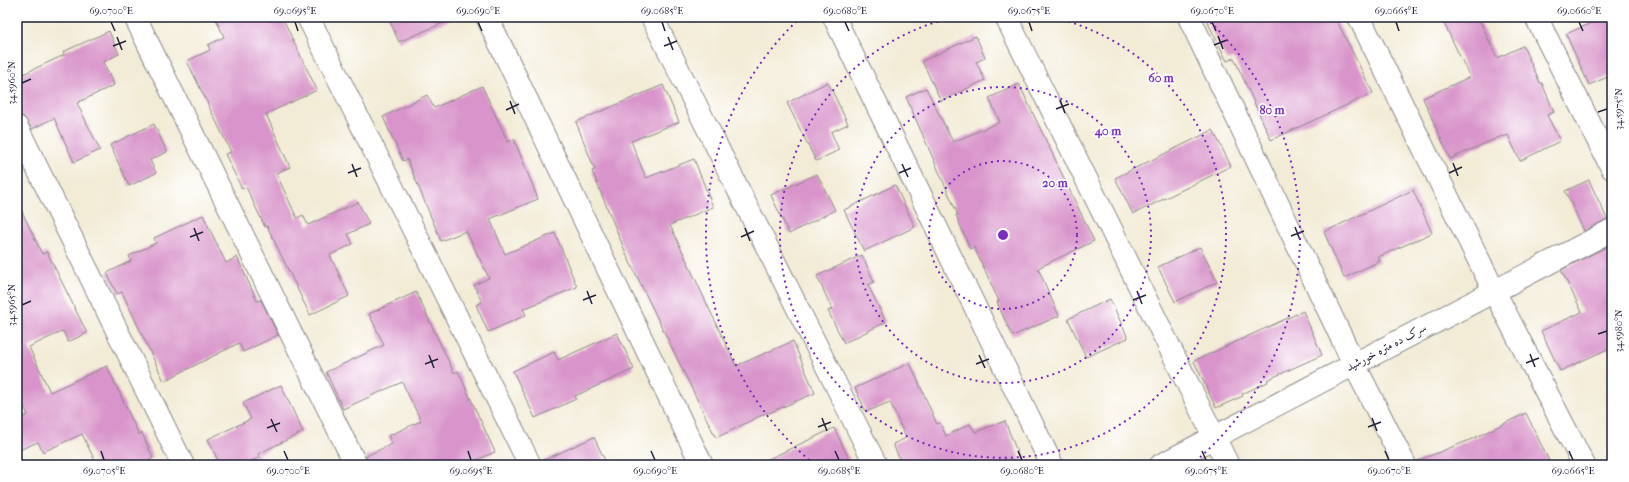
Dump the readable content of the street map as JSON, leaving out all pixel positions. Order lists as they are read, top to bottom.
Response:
{
  "streets": {
    "street": ["سرک ده متره خورشید"]
  },
  "coordinates": [
    "69.0700°E",
    "69.0695°E",
    "69.0690°E",
    "69.0685°E",
    "69.0680°E",
    "69.0675°E",
    "69.0670°E",
    "69.0665°E",
    "69.0660°E",
    "34.5960°N",
    "34.5975°N",
    "34.5965°N",
    "34.5980°N",
    "69.0705°E"
  ],
  "rings": [
    "60 m",
    "80 m",
    "40 m",
    "20 m"
  ]
}
